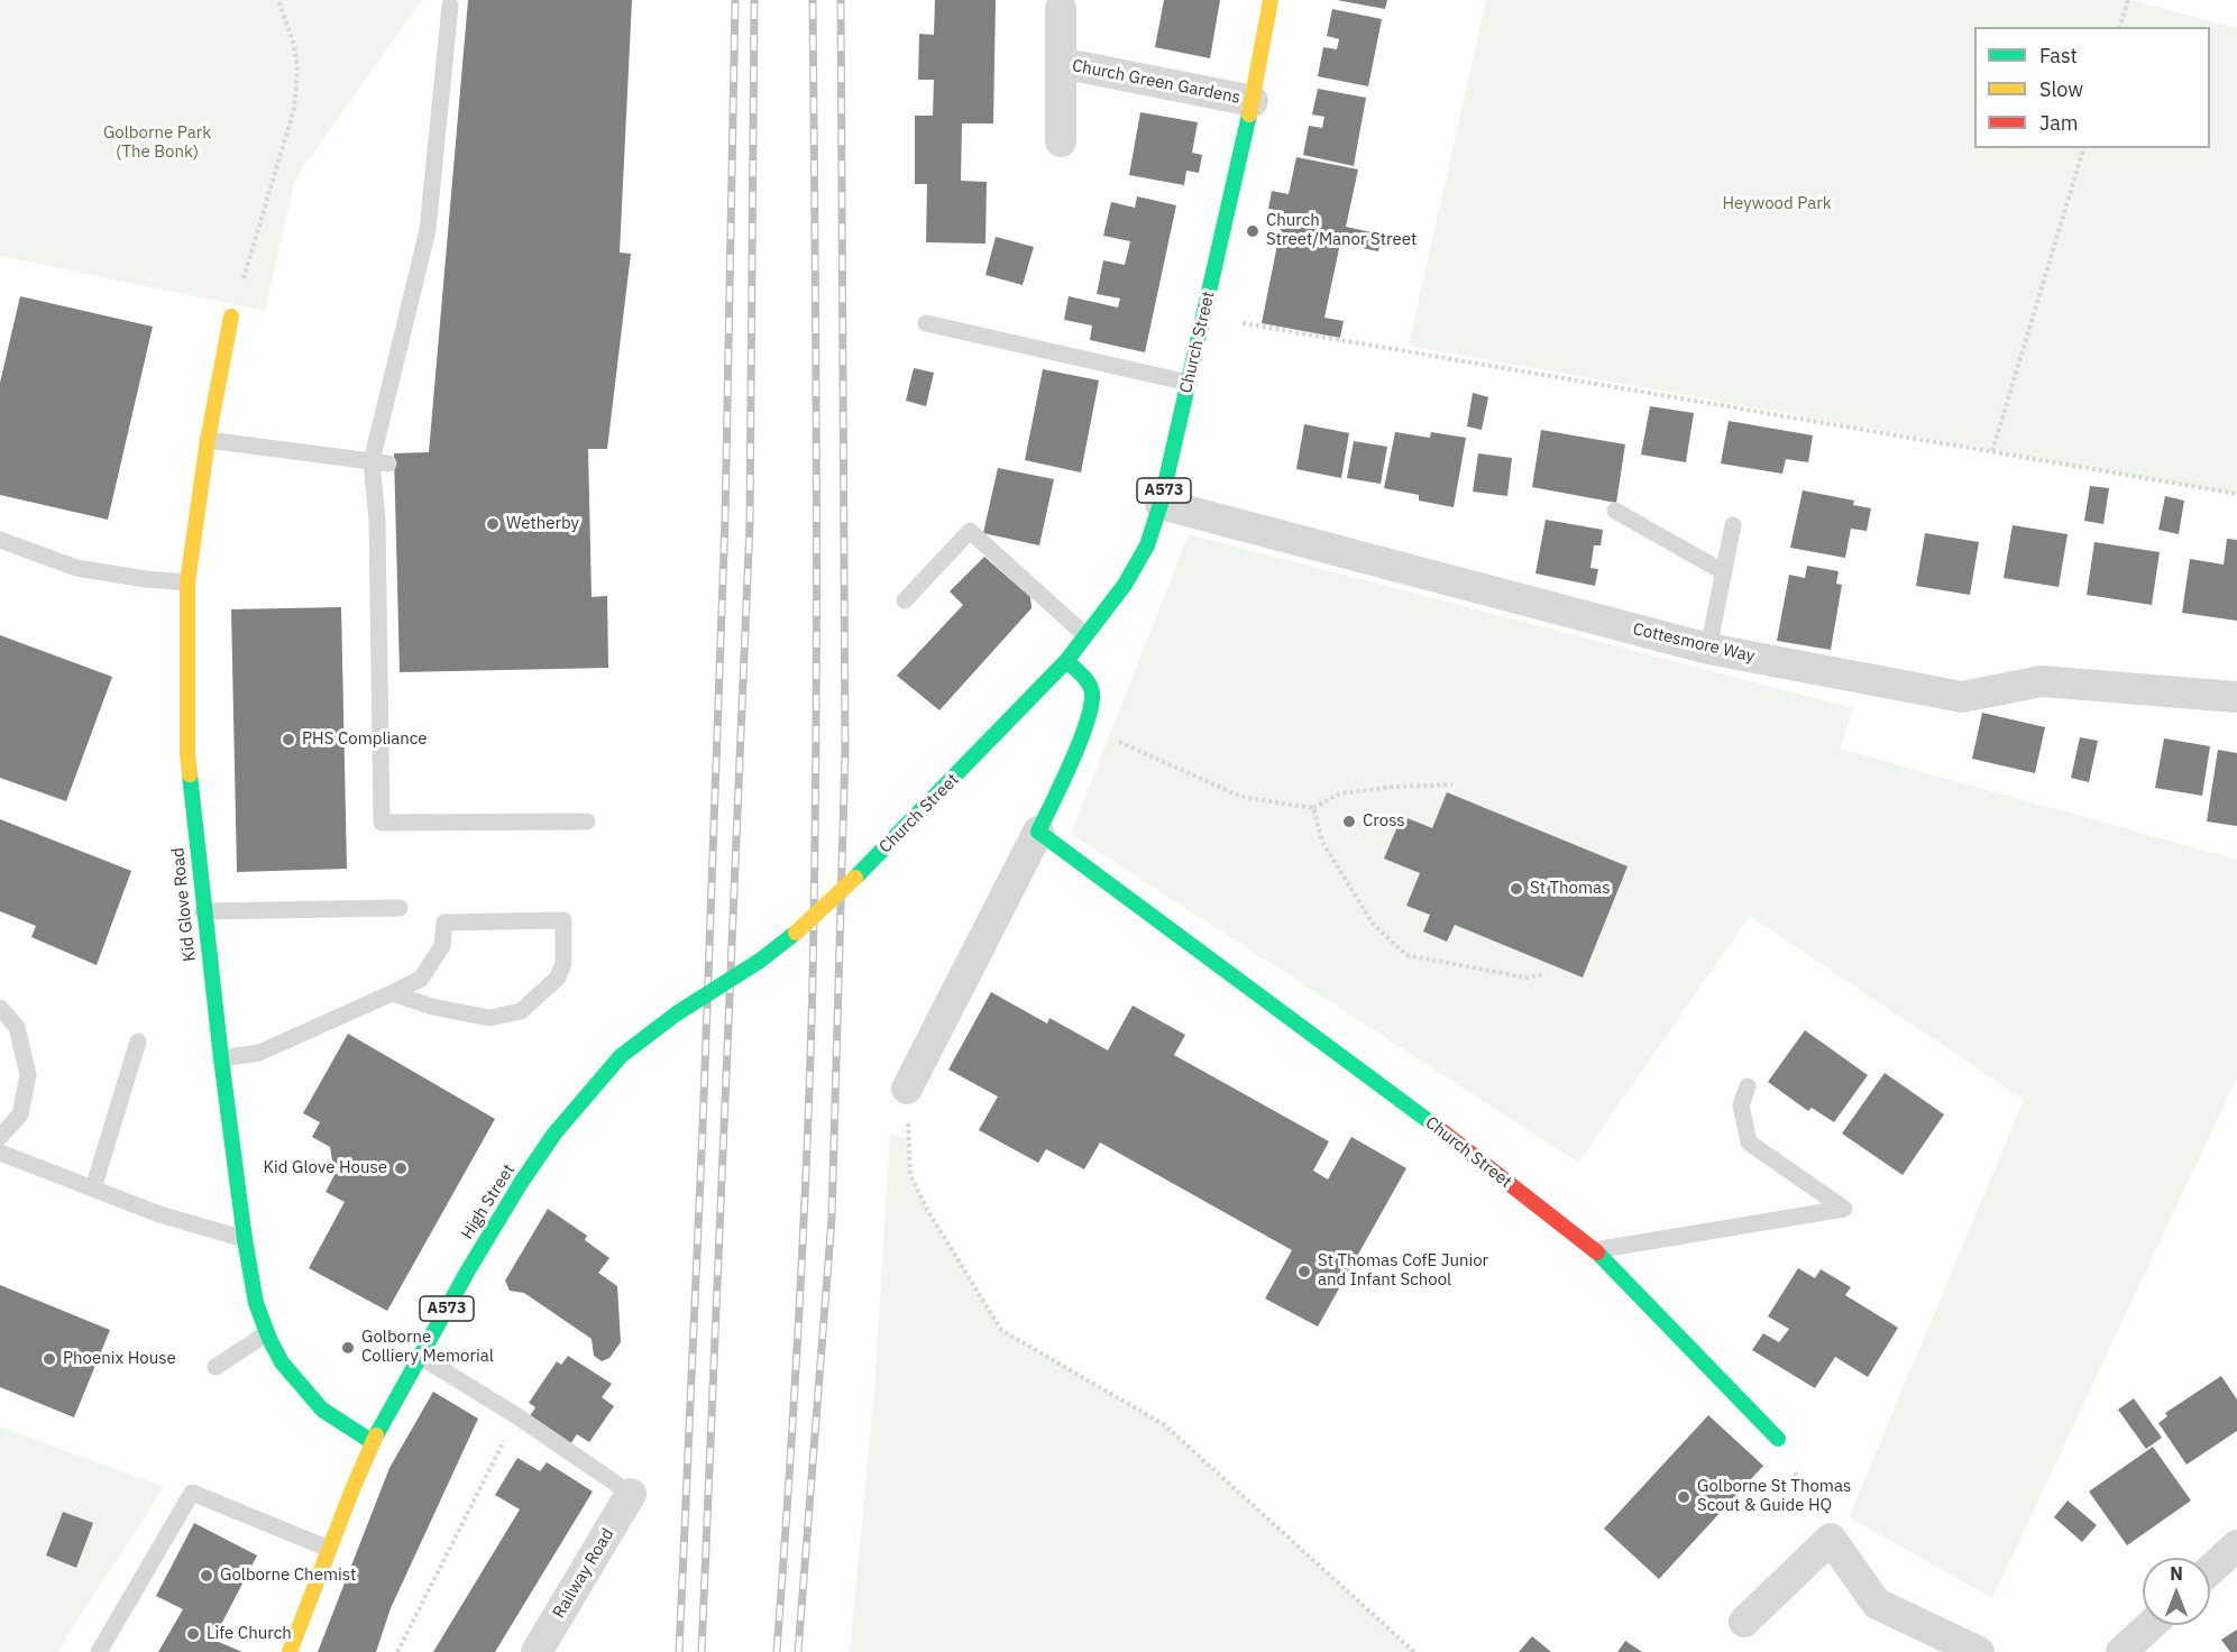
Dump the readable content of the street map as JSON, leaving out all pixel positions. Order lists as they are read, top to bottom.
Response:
{
  "streets": {
    "street": [
      "Church Green Gardens",
      "Church Street",
      "A573",
      "Cottesmore Way",
      "Kid Glove Road",
      "High Street",
      "Railway Road"
    ]
  },
  "crossings": [
    ["Church Green Gardens", "Church Street"],
    ["Church Street", "Cottesmore Way"],
    ["Church Street", "High Street"],
    ["Kid Glove Road", "High Street"]
  ],
  "parks": ["Golborne Park (The Bonk)", "Heywood Park"],
  "places": [
    "Church Street/Manor Street",
    "Wetherby",
    "PHS Compliance",
    "Cross",
    "St Thomas",
    "Kid Glove House",
    "St Thomas CofE Junior and Infant School",
    "Golborne Colliery Memorial",
    "Phoenix House",
    "Golborne St Thomas Scout & Guide HQ",
    "Golborne Chemist",
    "Life Church"
  ],
  "legend": ["Fast", "Slow", "Jam"],
  "north": "top"
}
